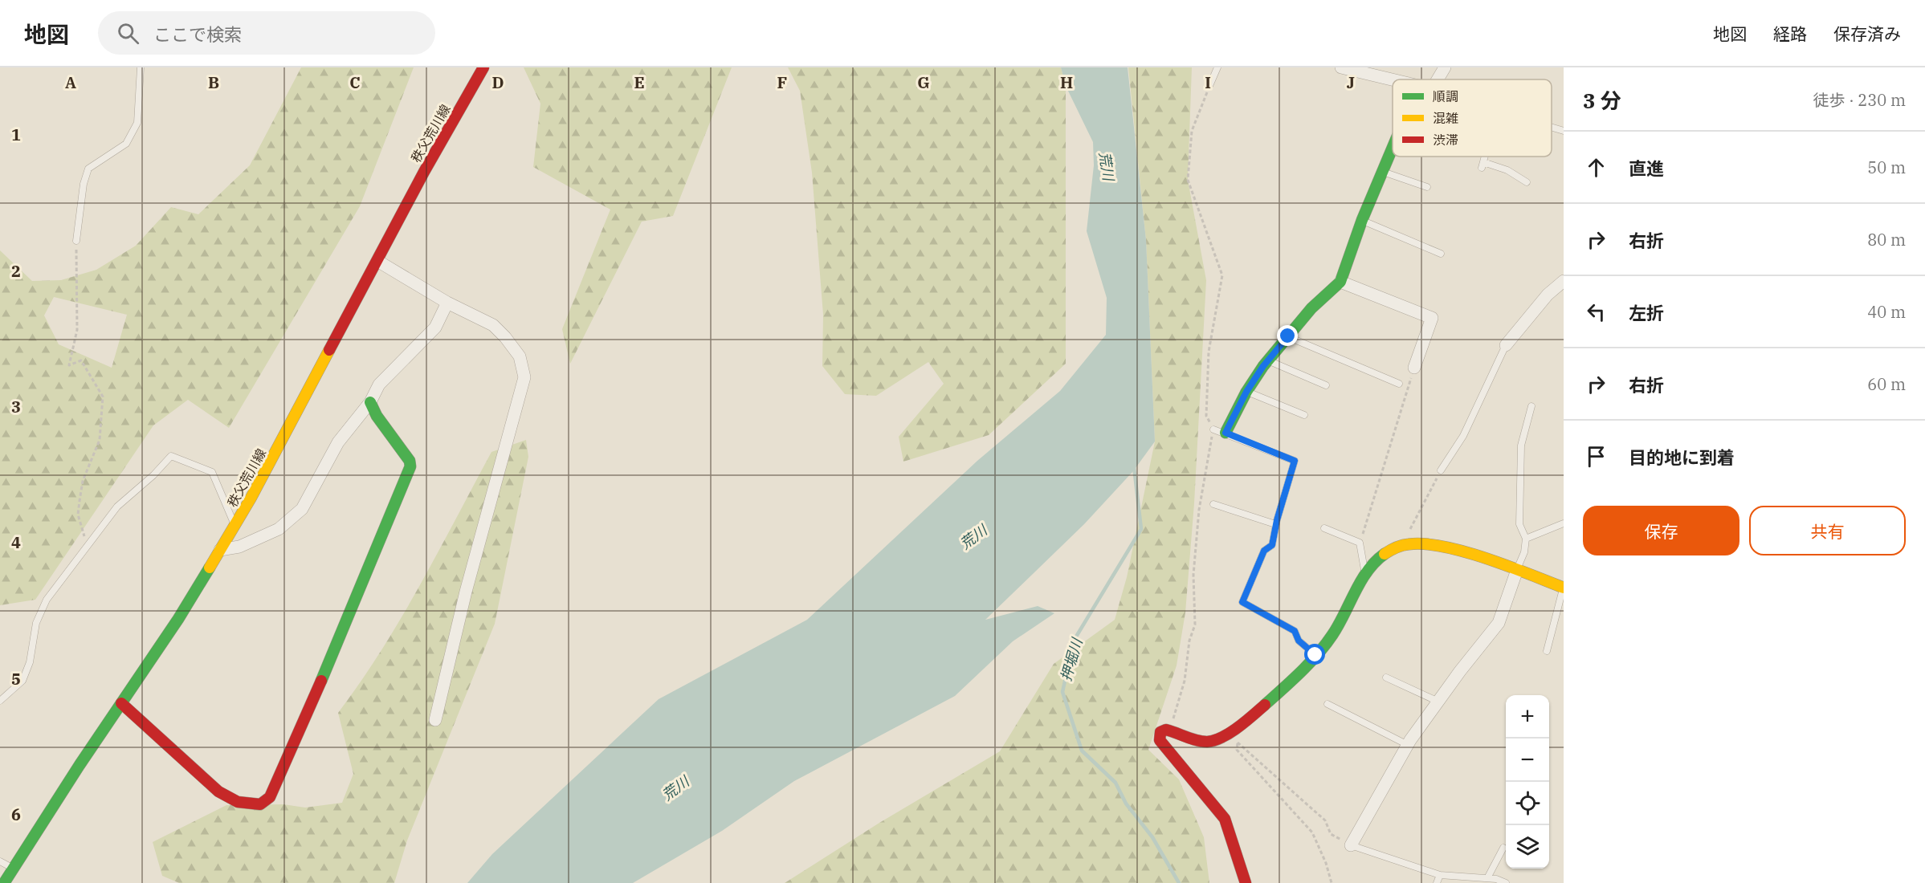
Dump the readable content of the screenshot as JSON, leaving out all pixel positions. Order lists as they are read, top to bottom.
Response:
{
  "streets": {
    "street": ["秩父荒川線"]
  },
  "water": ["荒川", "押堀川"],
  "legend": ["順調", "混雑", "渋滞"],
  "page": {
    "header": "地図",
    "search": "ここで検索",
    "nav": ["地図", "経路", "保存済み"],
    "heading": ["3 分", "徒歩 · 230 m"],
    "list": [
      ["直進", "50 m"],
      ["右折", "80 m"],
      ["左折", "40 m"],
      ["右折", "60 m"],
      "目的地に到着"
    ],
    "buttons": ["保存", "共有"],
    "map_buttons": ["+", "−"]
  },
  "grid": {
    "columns": [
      "A",
      "B",
      "C",
      "D",
      "E",
      "F",
      "G",
      "H",
      "I",
      "J"
    ],
    "rows": [
      "1",
      "2",
      "3",
      "4",
      "5",
      "6"
    ]
  }
}
